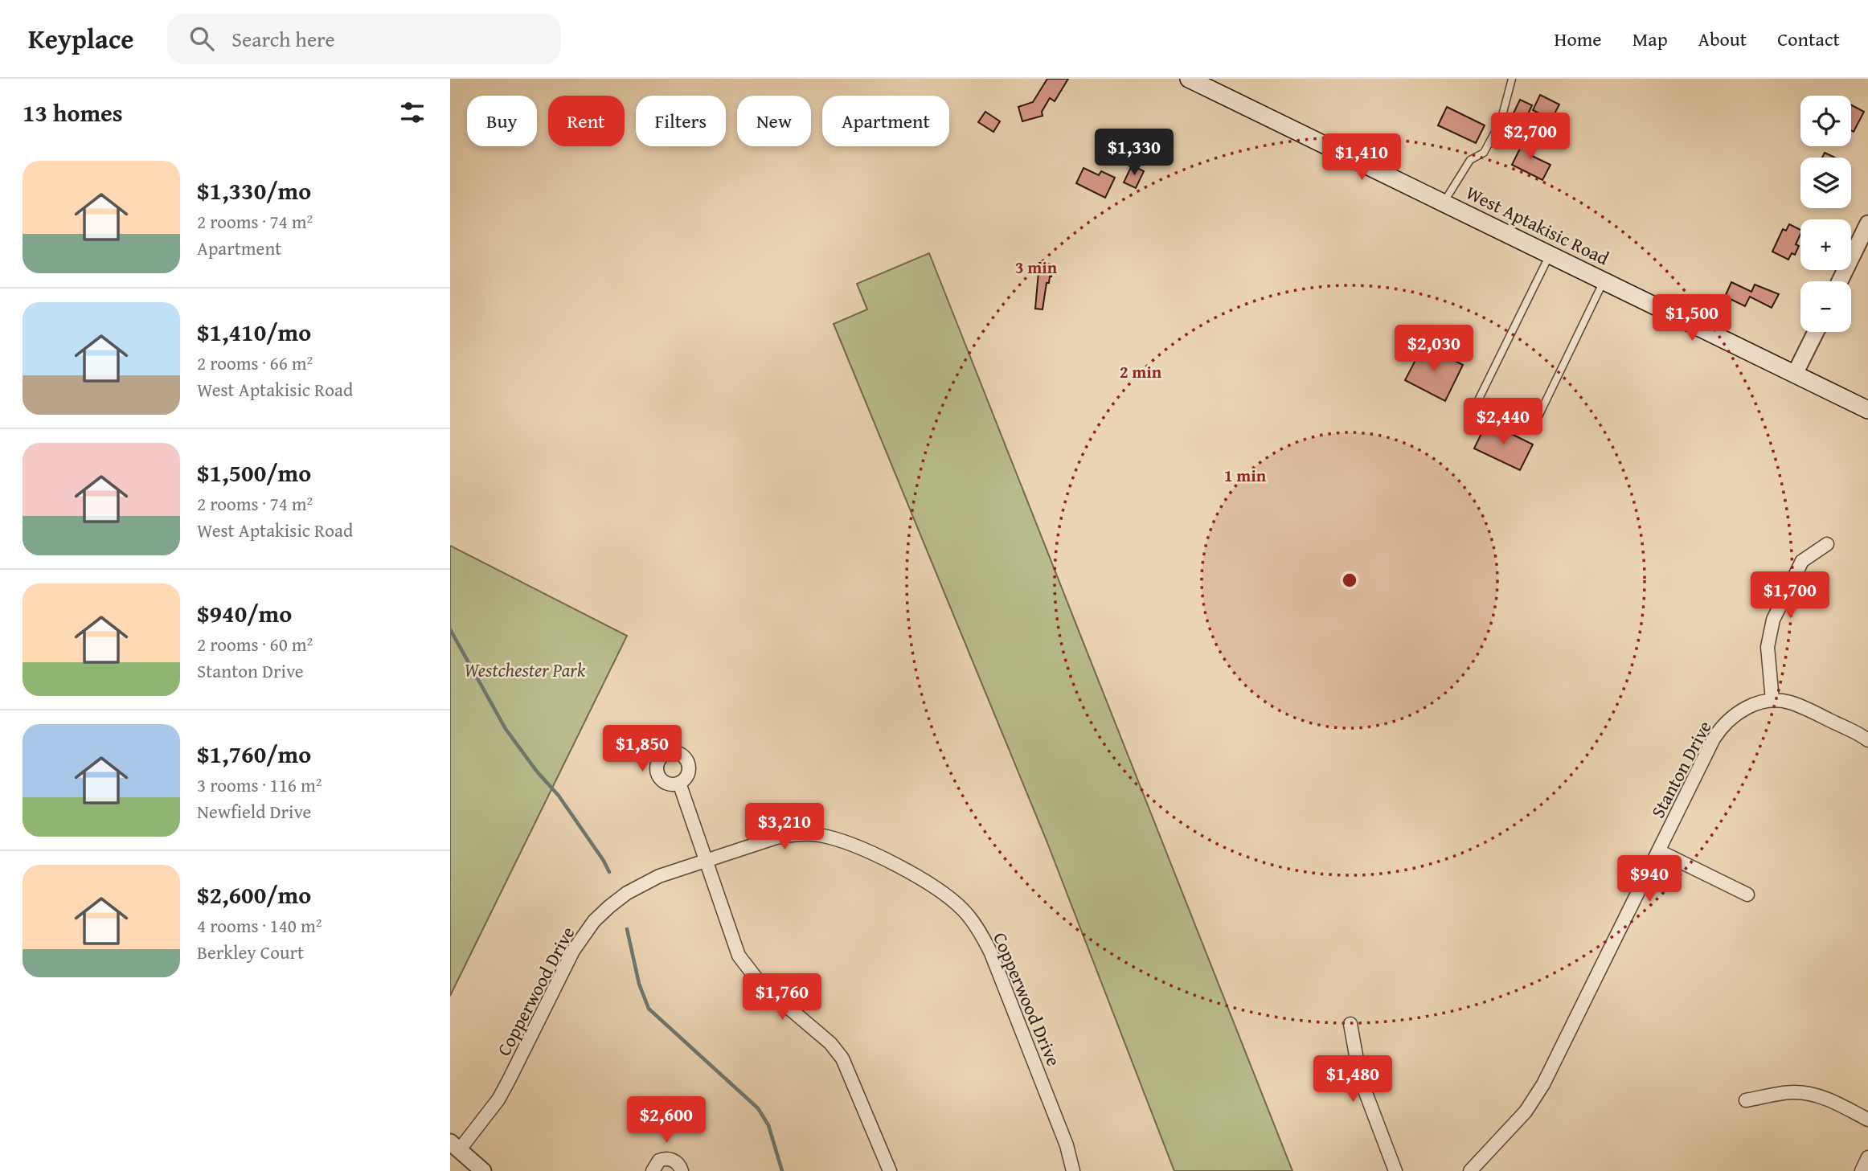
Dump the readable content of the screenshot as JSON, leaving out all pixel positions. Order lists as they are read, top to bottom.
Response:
{
  "streets": {
    "main road": ["West Aptakisic Road"],
    "street": ["Stanton Drive", "Copperwood Drive"]
  },
  "parks": ["Westchester Park"],
  "page": {
    "header": "Keyplace",
    "search": "Search here",
    "nav": [
      "Home",
      "Map",
      "About",
      "Contact"
    ],
    "heading": "13 homes",
    "map_buttons": ["+", "−"],
    "chip": [
      "Buy",
      "Rent",
      "Filters",
      "New",
      "Apartment"
    ],
    "price": [
      "$2,700",
      "$1,330",
      "$1,410",
      "$1,500",
      "$2,030",
      "$2,440",
      "$1,700",
      "$1,850",
      "$3,210",
      "$940",
      "$1,760",
      "$1,480",
      "$2,600"
    ],
    "list": [
      {
        "name": "$1,330/mo",
        "note": "2 rooms · 74 m² · Apartment"
      },
      {
        "name": "$1,410/mo",
        "note": "2 rooms · 66 m² · West Aptakisic Road"
      },
      {
        "name": "$1,500/mo",
        "note": "2 rooms · 74 m² · West Aptakisic Road"
      },
      {
        "name": "$940/mo",
        "note": "2 rooms · 60 m² · Stanton Drive"
      },
      {
        "name": "$1,760/mo",
        "note": "3 rooms · 116 m² · Newfield Drive"
      },
      {
        "name": "$2,600/mo",
        "note": "4 rooms · 140 m² · Berkley Court"
      }
    ]
  },
  "rings": ["3 min", "2 min", "1 min"]
}
